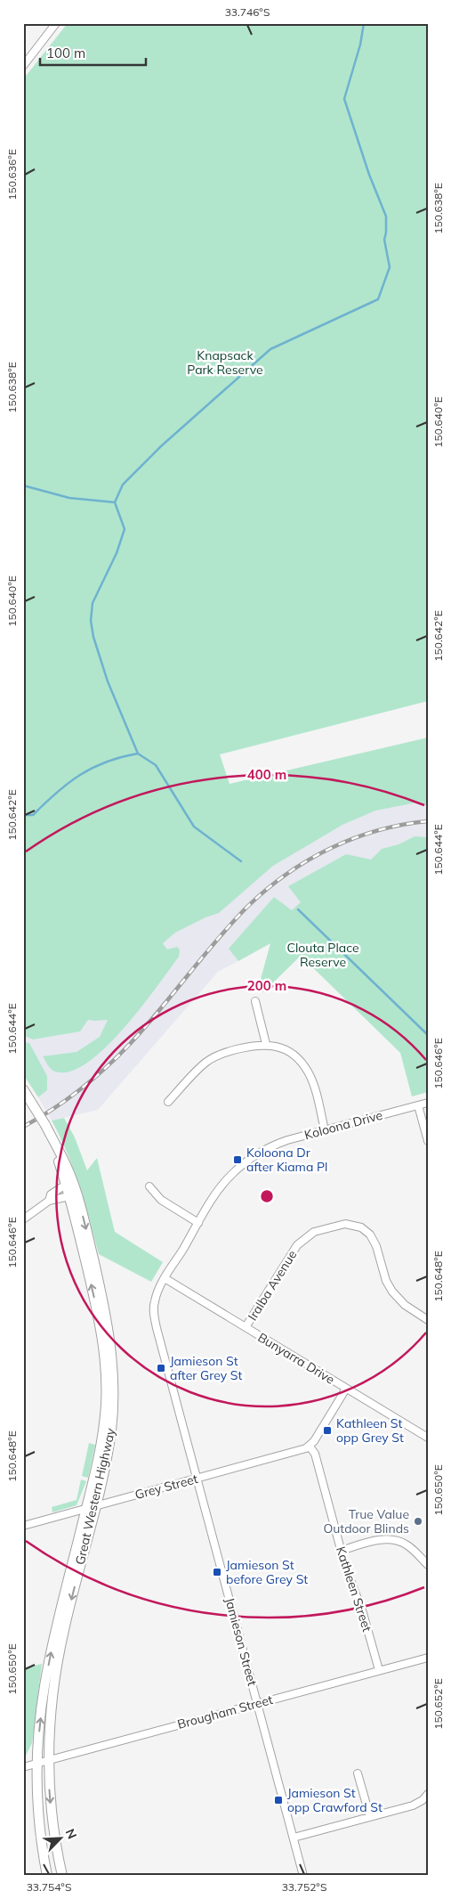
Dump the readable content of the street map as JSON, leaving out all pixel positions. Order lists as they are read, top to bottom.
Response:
{
  "streets": {
    "main road": ["Great Western Highway"],
    "street": [
      "Koloona Drive",
      "Iralba Avenue",
      "Bunyarra Drive",
      "Grey Street",
      "Kathleen Street",
      "Jamieson Street",
      "Brougham Street"
    ]
  },
  "crossings": [
    ["Koloona Drive", "Bunyarra Drive"],
    ["Koloona Drive", "Jamieson Street"],
    ["Iralba Avenue", "Bunyarra Drive"],
    ["Bunyarra Drive", "Jamieson Street"],
    ["Grey Street", "Great Western Highway"],
    ["Grey Street", "Kathleen Street"],
    ["Grey Street", "Jamieson Street"],
    ["Great Western Highway", "Brougham Street"],
    ["Kathleen Street", "Brougham Street"],
    ["Jamieson Street", "Brougham Street"]
  ],
  "parks": ["Knapsack Park Reserve", "Clouta Place Reserve"],
  "places": {
    "transit": [
      "Koloona Dr after Kiama Pl",
      "Jamieson St after Grey St",
      "Kathleen St opp Grey St",
      "Jamieson St before Grey St",
      "Jamieson St opp Crawford St"
    ],
    "other": ["True Value Outdoor Blinds"]
  },
  "scale_bar": "100 m",
  "north": "top right",
  "coordinates": [
    "33.746°S",
    "150.636°E",
    "150.638°E",
    "150.640°E",
    "150.642°E",
    "150.644°E",
    "150.646°E",
    "150.648°E",
    "150.650°E",
    "150.652°E",
    "33.754°S",
    "33.752°S"
  ],
  "rings": ["400 m", "200 m"]
}
